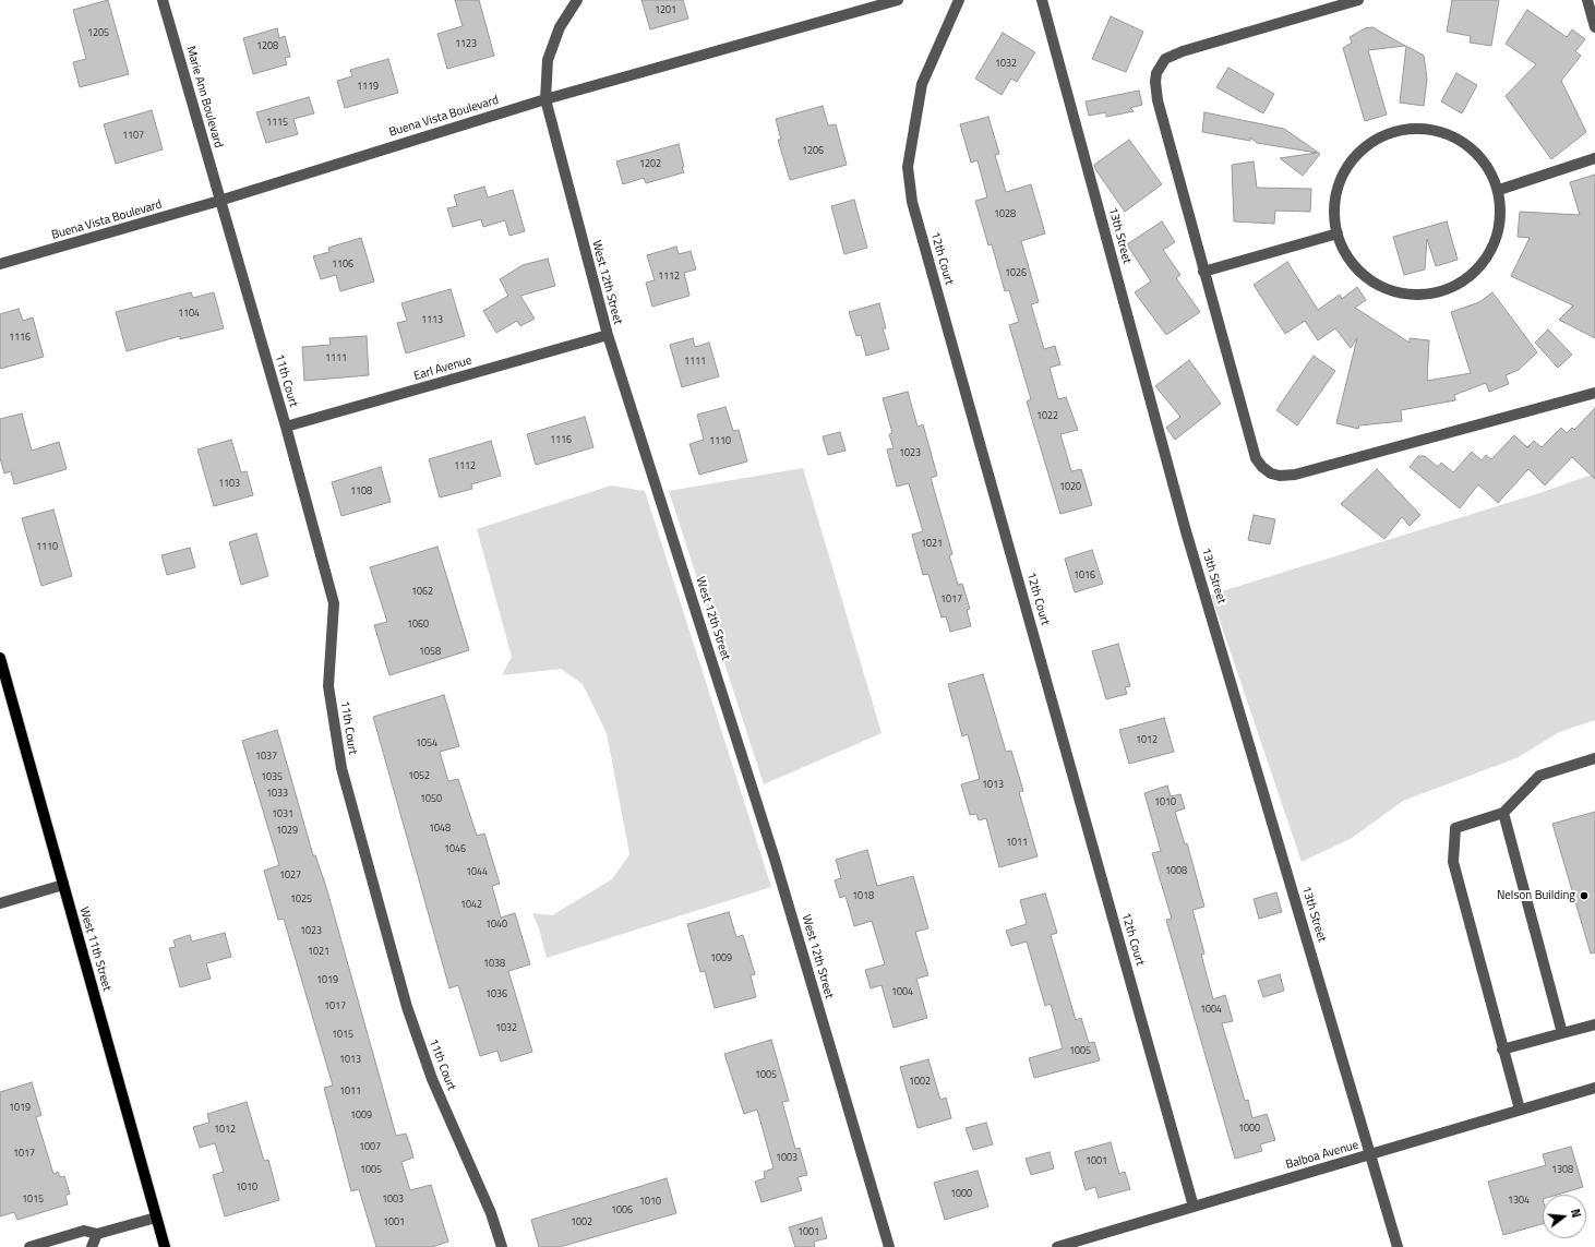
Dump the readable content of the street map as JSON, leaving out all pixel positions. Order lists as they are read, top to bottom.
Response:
{
  "streets": {
    "main road": ["West 11th Street"],
    "street": [
      "Marie Ann Boulevard",
      "Buena Vista Boulevard",
      "13th Street",
      "12th Court",
      "West 12th Street",
      "Earl Avenue",
      "11th Court",
      "Balboa Avenue"
    ]
  },
  "crossings": [
    ["Marie Ann Boulevard", "Buena Vista Boulevard"],
    ["Marie Ann Boulevard", "11th Court"],
    ["Buena Vista Boulevard", "West 12th Street"],
    ["Buena Vista Boulevard", "11th Court"],
    ["13th Street", "Balboa Avenue"],
    ["12th Court", "Balboa Avenue"],
    ["West 12th Street", "Earl Avenue"],
    ["Earl Avenue", "11th Court"]
  ],
  "places": ["Nelson Building"],
  "house_numbers": [
    "1201",
    "1205",
    "1123",
    "1208",
    "1032",
    "1119",
    "1115",
    "1107",
    "1206",
    "1202",
    "1028",
    "1106",
    "1026",
    "1112",
    "1104",
    "1113",
    "1116",
    "1111",
    "1111",
    "1022",
    "1116",
    "1110",
    "1023",
    "1112",
    "1103",
    "1020",
    "1108",
    "1021",
    "1110",
    "1016",
    "1062",
    "1017",
    "1060",
    "1058",
    "1012",
    "1054",
    "1037",
    "1052",
    "1035",
    "1013",
    "1033",
    "1050",
    "1010",
    "1031",
    "1048",
    "1029",
    "1011",
    "1046",
    "1008",
    "1044",
    "1027",
    "1018",
    "1025",
    "1042",
    "1040",
    "1023",
    "1021",
    "1009",
    "1038",
    "1019",
    "1004",
    "1036",
    "1017",
    "1004",
    "1032",
    "1015",
    "1005",
    "1013",
    "1005",
    "1002",
    "1011",
    "1019",
    "1009",
    "1000",
    "1012",
    "1007",
    "1017",
    "1003",
    "1001",
    "1005",
    "1308",
    "1010",
    "1000",
    "1015",
    "1003",
    "1304",
    "1010",
    "1006",
    "1001",
    "1002",
    "1001"
  ],
  "north": "right"
}
